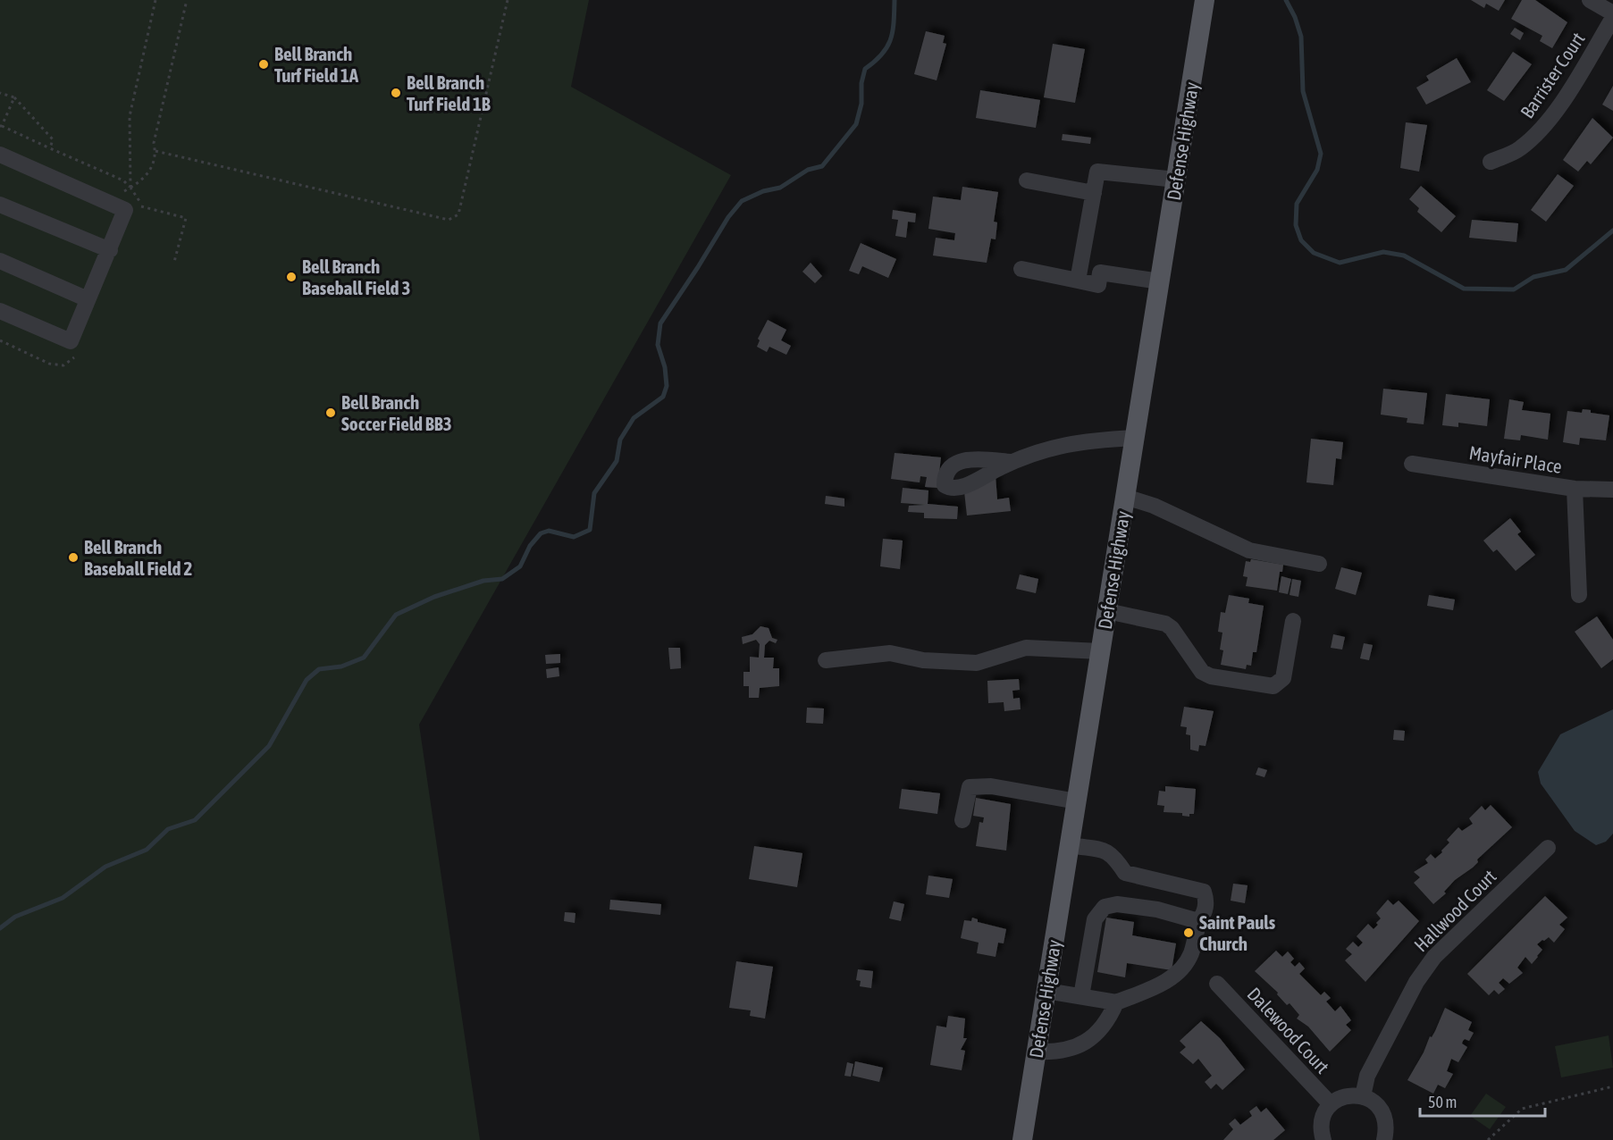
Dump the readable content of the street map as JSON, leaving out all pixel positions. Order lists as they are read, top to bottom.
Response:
{
  "streets": {
    "main road": ["Defense Highway"],
    "street": [
      "Barrister Court",
      "Mayfair Place",
      "Hallwood Court",
      "Dalewood Court"
    ]
  },
  "places": [
    "Bell Branch Turf Field 1A",
    "Bell Branch Turf Field 1B",
    "Bell Branch Baseball Field 3",
    "Bell Branch Soccer Field BB3",
    "Bell Branch Baseball Field 2",
    "Saint Pauls Church"
  ],
  "scale_bar": "50 m"
}
